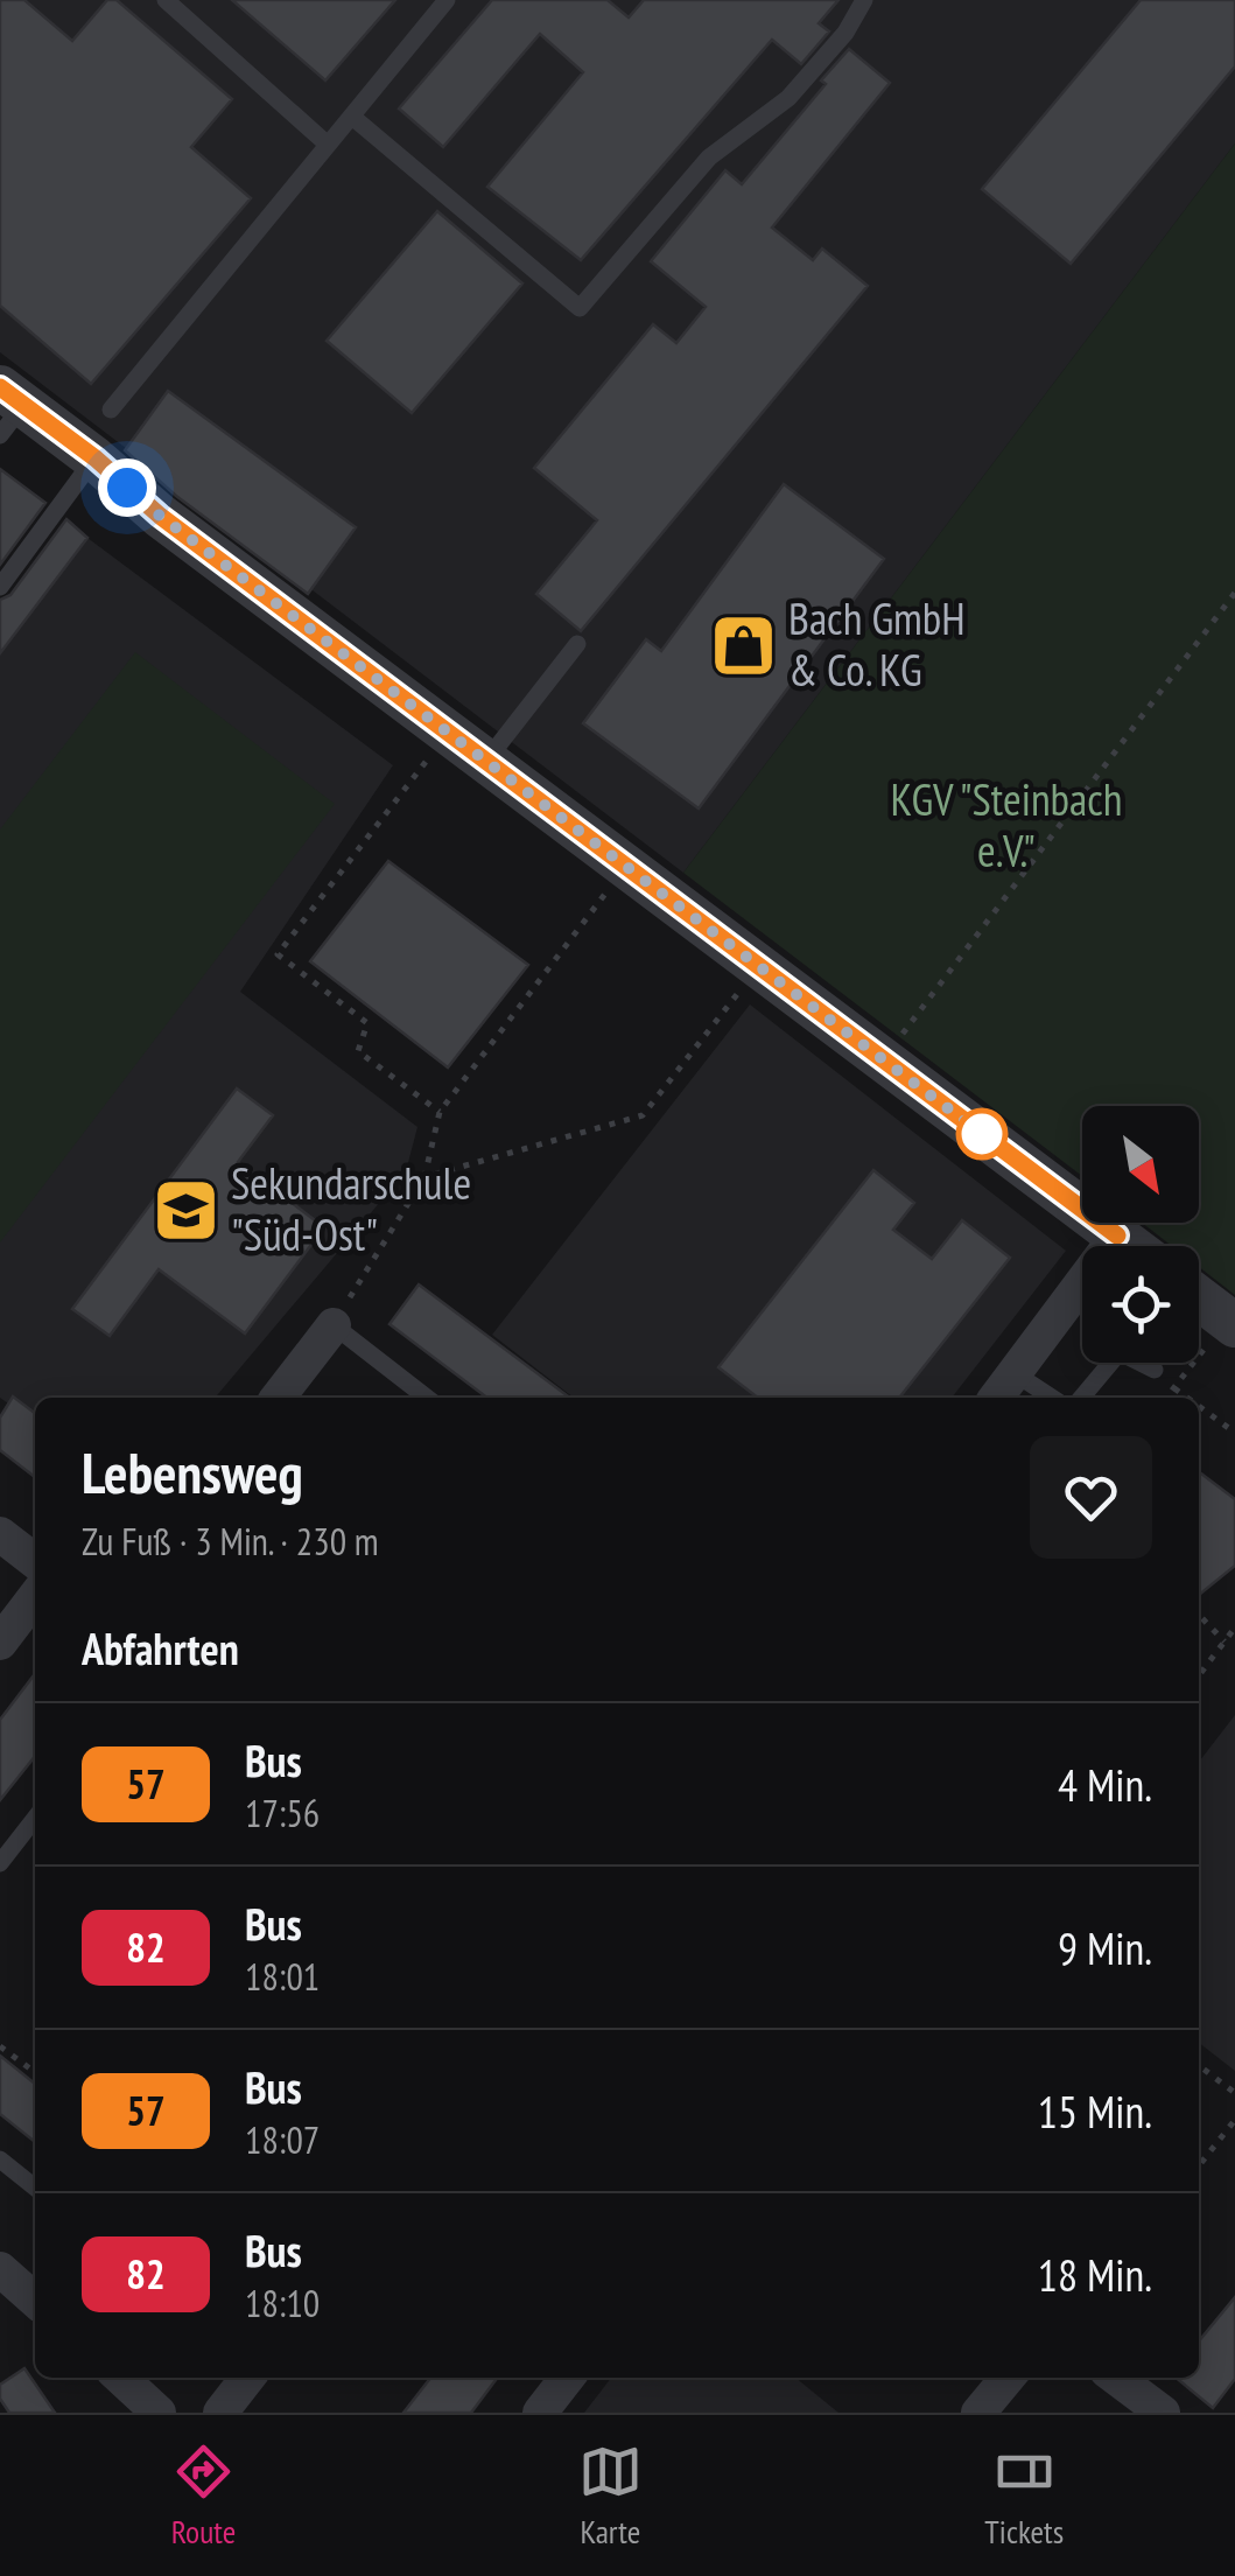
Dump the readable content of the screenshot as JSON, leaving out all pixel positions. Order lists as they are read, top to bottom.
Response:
{
  "parks": ["KGV \"Steinbach e.V.\""],
  "places": {
    "shop": ["Bach GmbH & Co. KG"],
    "school or university": ["Sekundarschule \"Süd-Ost\""]
  },
  "lines": ["bus line 57"],
  "north": "bottom right",
  "page": {
    "heading": [
      ["Lebensweg", "Zu Fuß · 3 Min. · 230 m"],
      "Abfahrten"
    ],
    "list": [
      {
        "mark": "57",
        "name": "Bus",
        "note": "17:56",
        "value": "4 Min."
      },
      {
        "mark": "82",
        "name": "Bus",
        "note": "18:01",
        "value": "9 Min."
      },
      {
        "mark": "57",
        "name": "Bus",
        "note": "18:07",
        "value": "15 Min."
      },
      {
        "mark": "82",
        "name": "Bus",
        "note": "18:10",
        "value": "18 Min."
      }
    ],
    "tabs": ["Route", "Karte", "Tickets"]
  }
}
